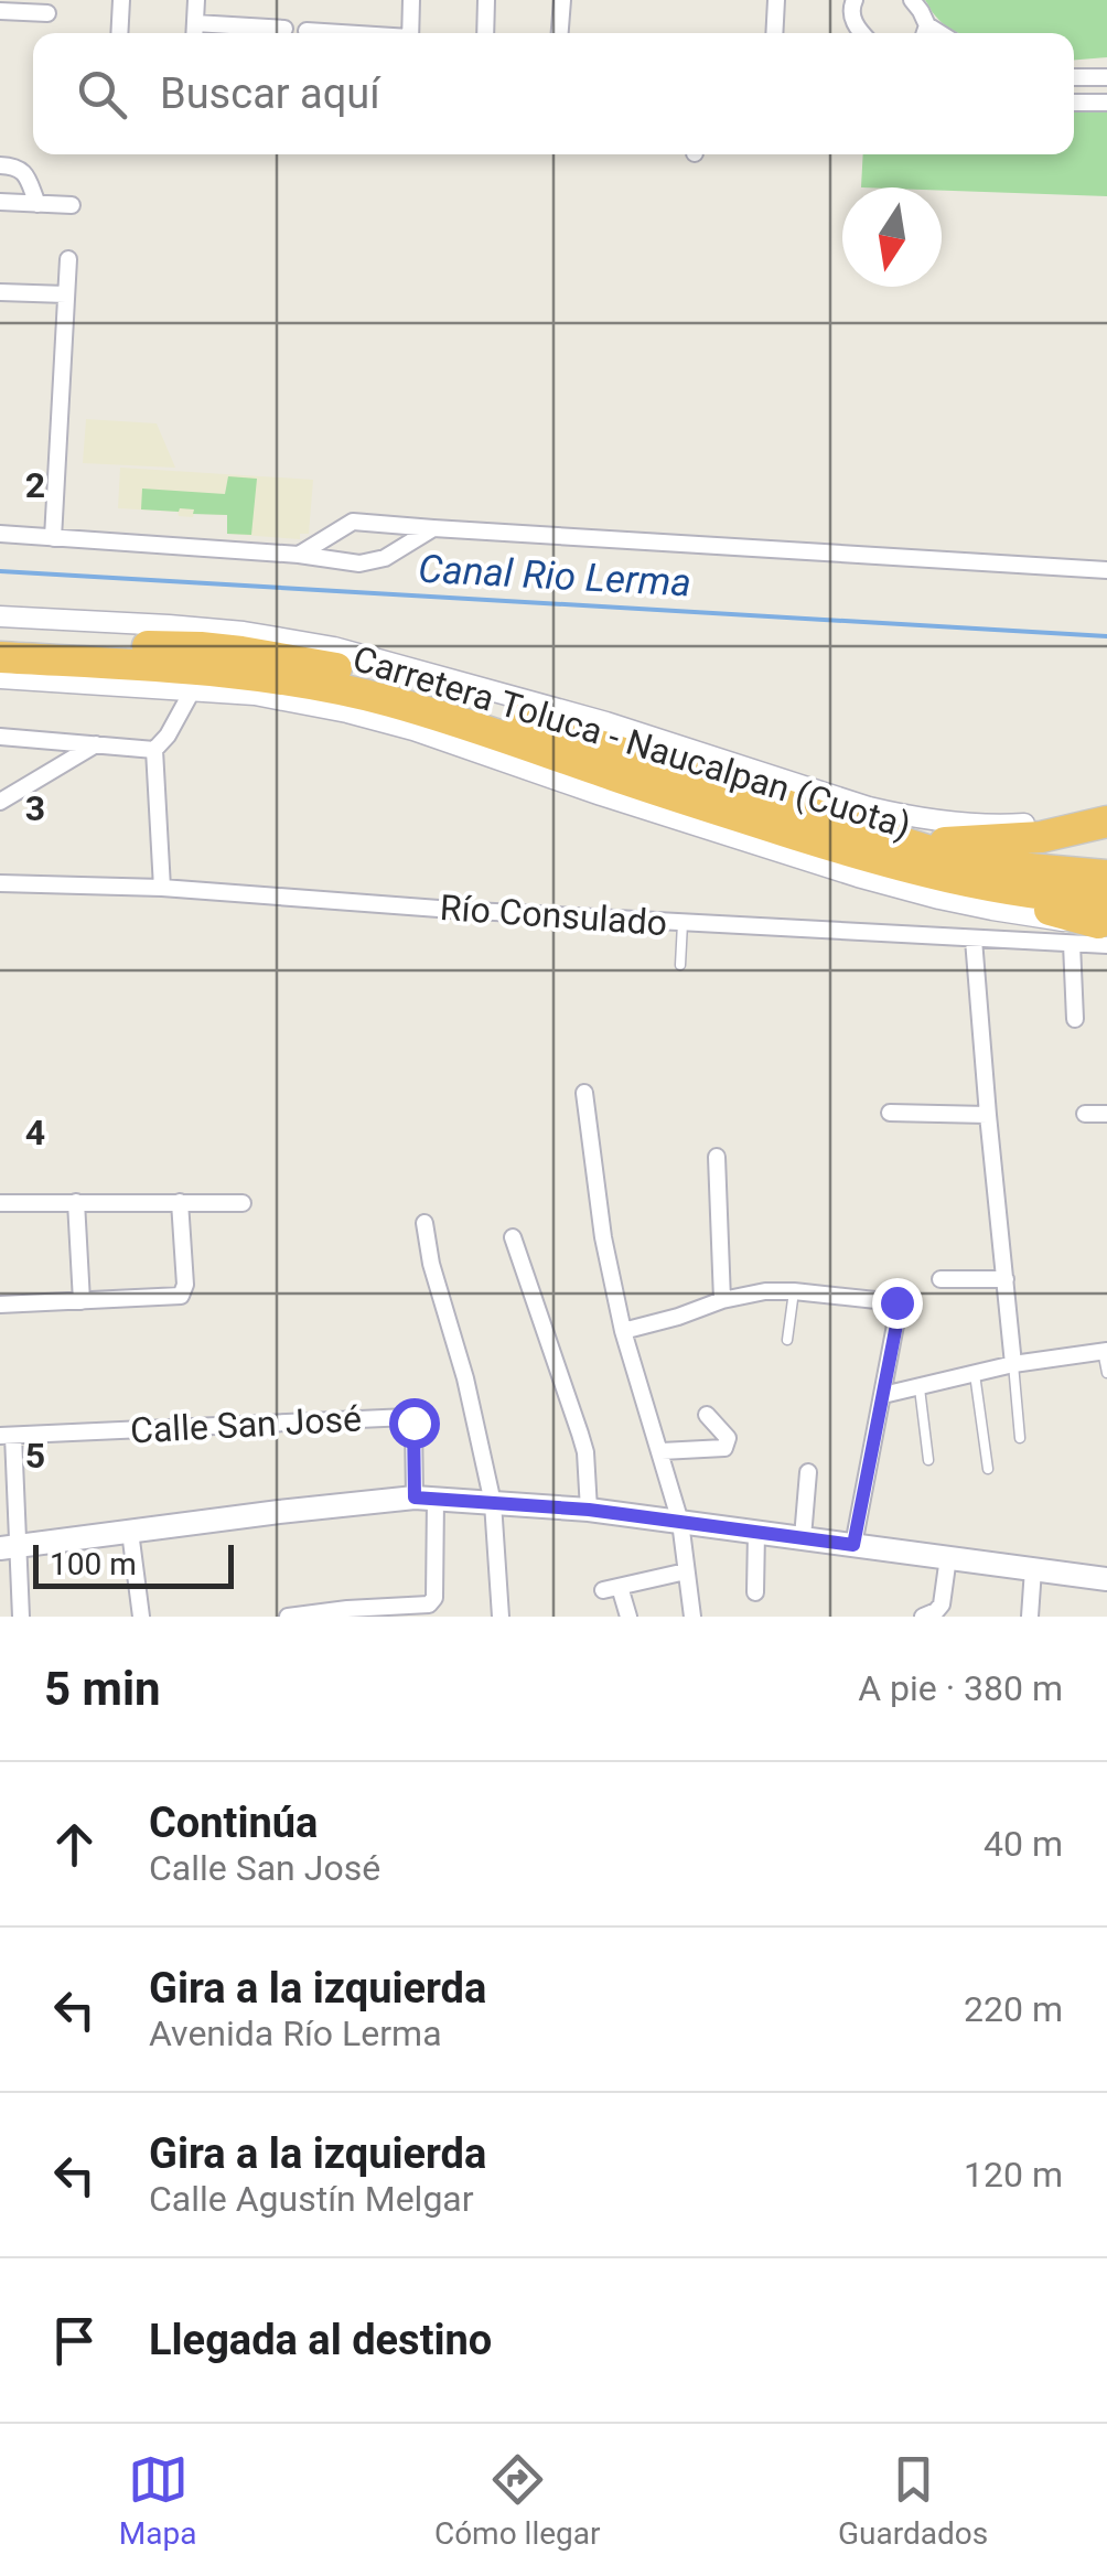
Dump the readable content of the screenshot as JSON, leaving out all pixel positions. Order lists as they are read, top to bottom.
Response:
{
  "streets": {
    "highway": ["Carretera Toluca - Naucalpan (Cuota)"],
    "street": ["Río Consulado", "Calle San José"]
  },
  "crossings": [
    ["Carretera Toluca - Naucalpan (Cuota)", "Río Consulado"]
  ],
  "water": ["Canal Rio Lerma"],
  "scale_bar": "100 m",
  "north": "bottom",
  "page": {
    "search": "Buscar aquí",
    "scale": "100 m",
    "heading": ["5 min", "A pie · 380 m"],
    "list": [
      ["Continúa", "Calle San José", "40 m"],
      ["Gira a la izquierda", "Avenida Río Lerma", "220 m"],
      ["Gira a la izquierda", "Calle Agustín Melgar", "120 m"],
      "Llegada al destino"
    ],
    "nav": ["Mapa", "Cómo llegar", "Guardados"]
  },
  "grid": {
    "rows": [
      "2",
      "3",
      "4",
      "5"
    ]
  }
}
